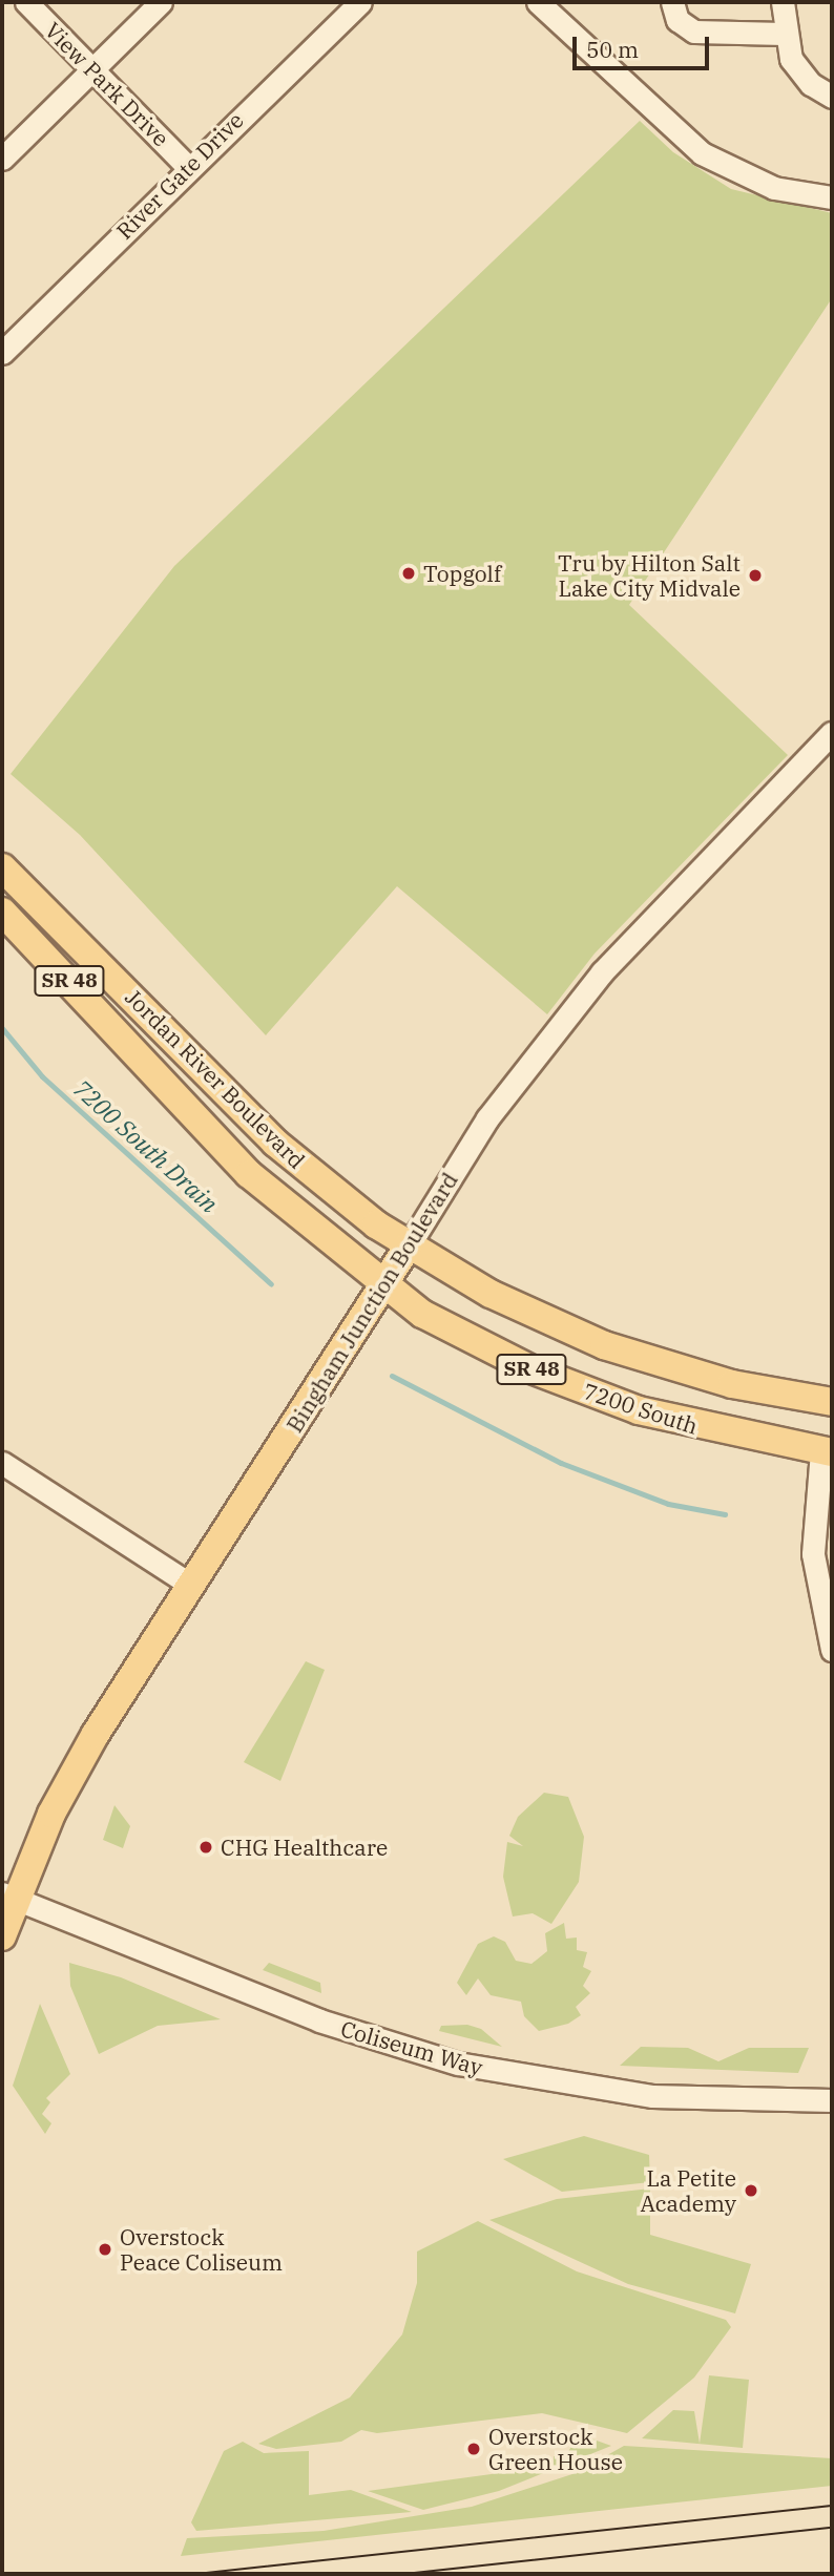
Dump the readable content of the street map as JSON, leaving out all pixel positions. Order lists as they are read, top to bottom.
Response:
{
  "streets": {
    "main road": [
      "SR 48",
      "Jordan River Boulevard",
      "Bingham Junction Boulevard",
      "7200 South"
    ],
    "street": ["View Park Drive", "River Gate Drive", "Coliseum Way"]
  },
  "crossings": [
    ["View Park Drive", "River Gate Drive"],
    ["SR 48", "Jordan River Boulevard"],
    ["SR 48", "Bingham Junction Boulevard"],
    ["Jordan River Boulevard", "Bingham Junction Boulevard"],
    ["Jordan River Boulevard", "7200 South"],
    ["Bingham Junction Boulevard", "7200 South"],
    ["Bingham Junction Boulevard", "Coliseum Way"]
  ],
  "water": ["7200 South Drain"],
  "places": [
    "Topgolf",
    "Tru by Hilton Salt Lake City Midvale",
    "CHG Healthcare",
    "La Petite Academy",
    "Overstock Peace Coliseum",
    "Overstock Green House"
  ],
  "scale_bar": "50 m"
}
